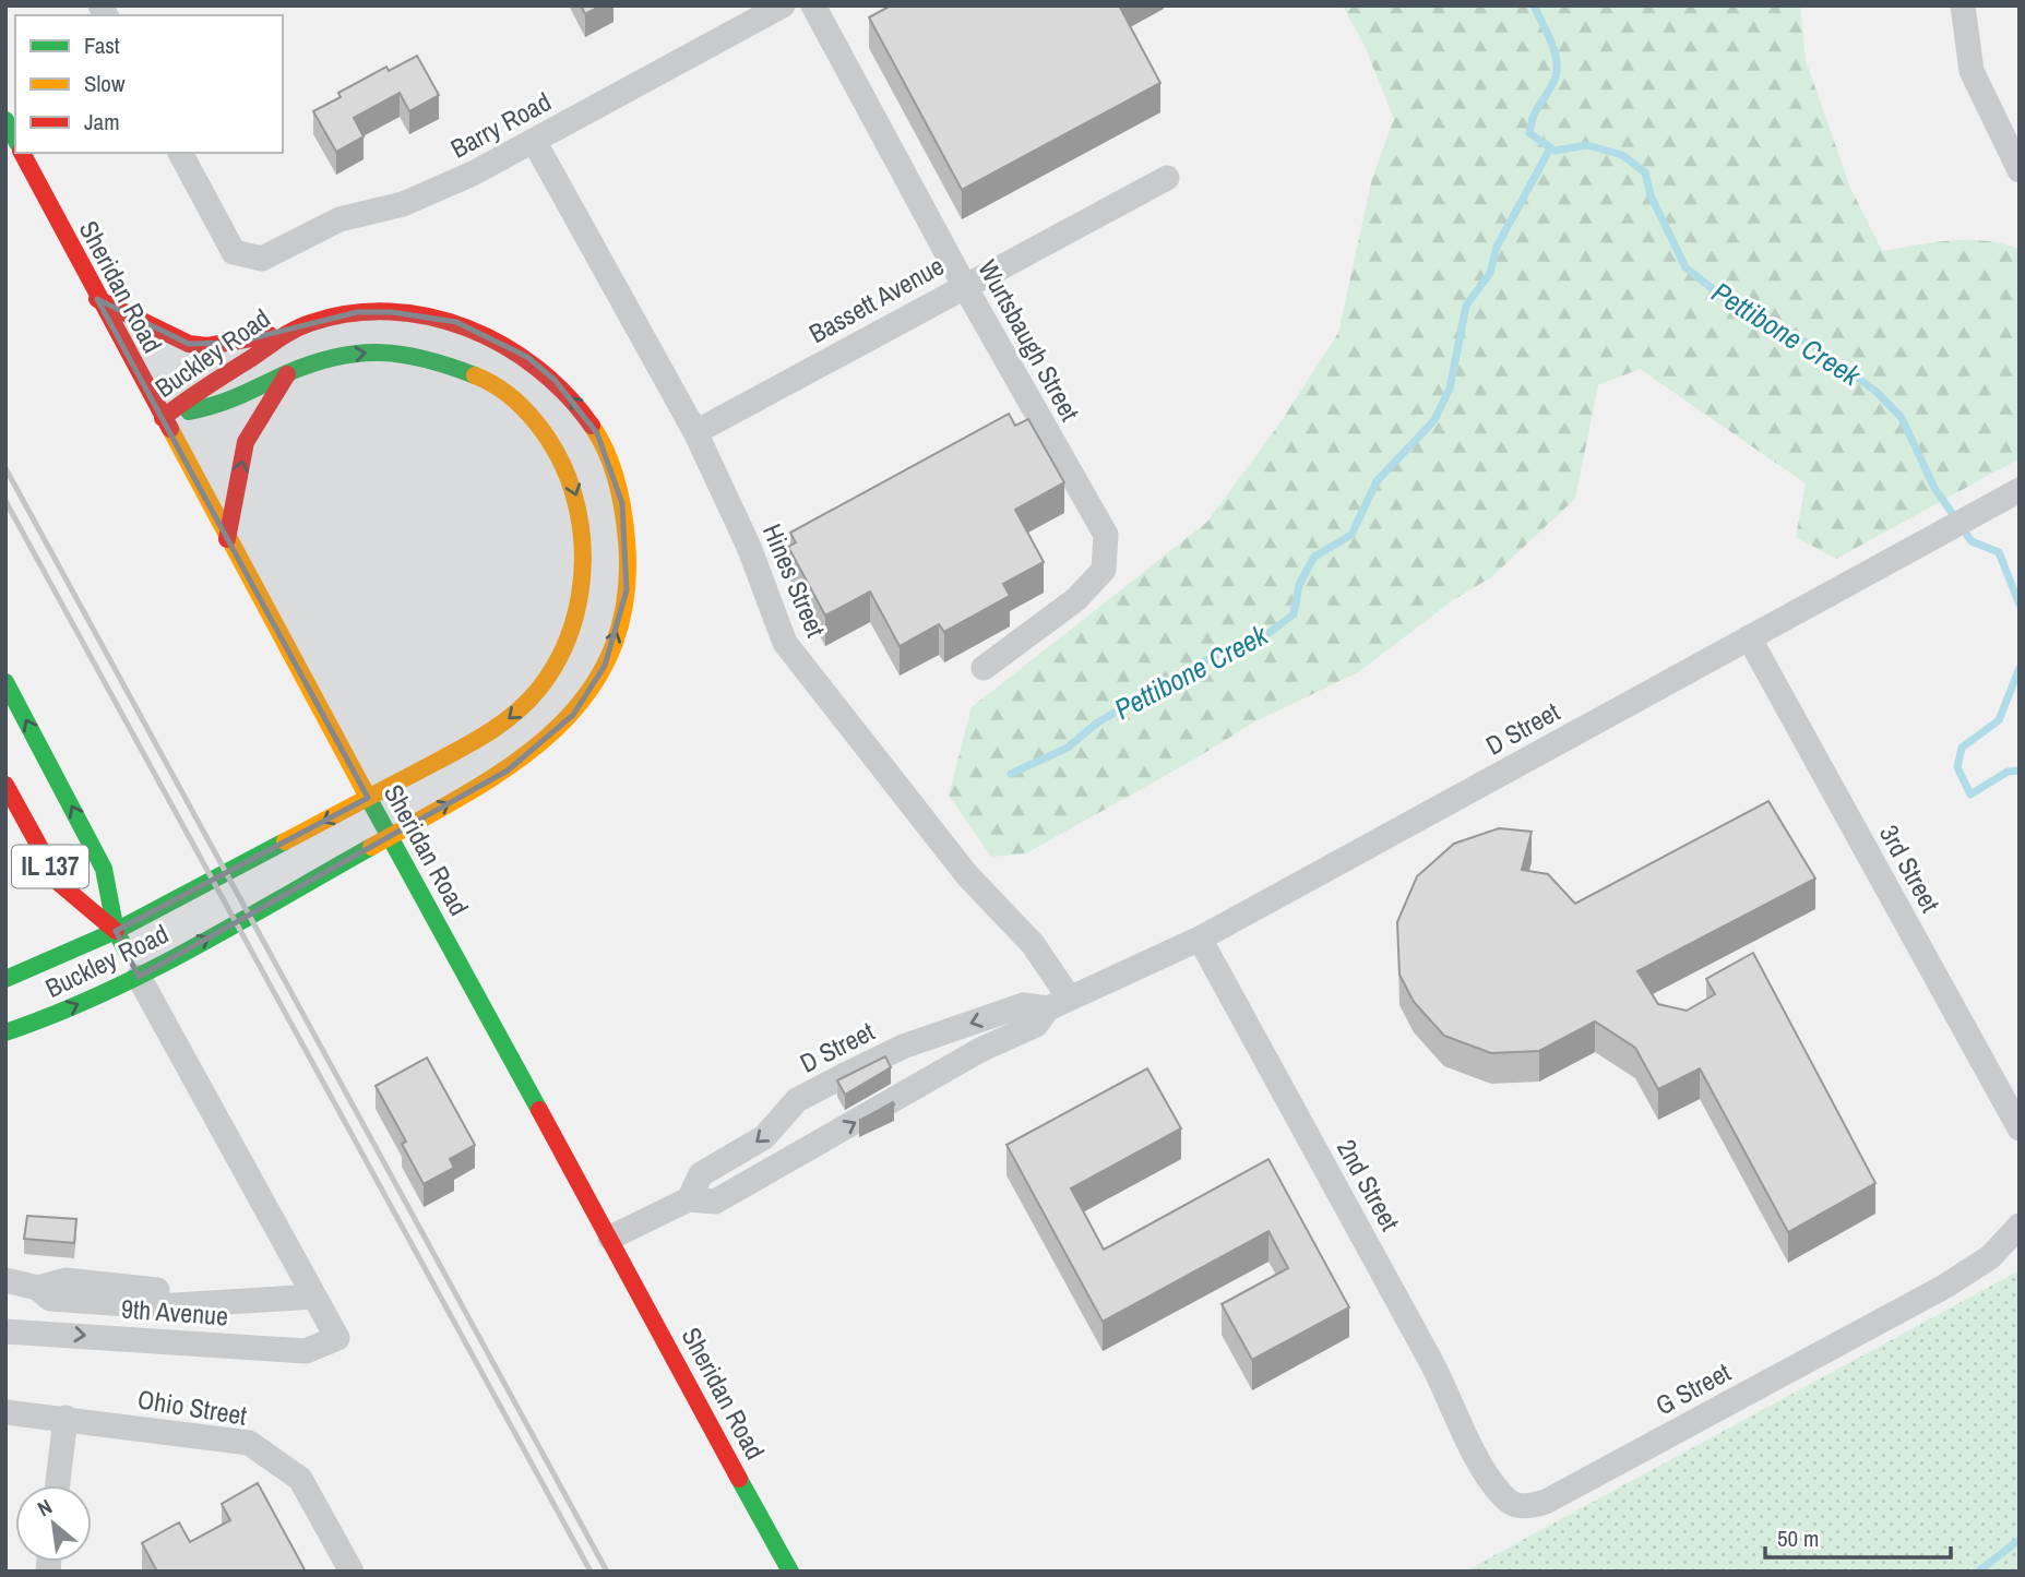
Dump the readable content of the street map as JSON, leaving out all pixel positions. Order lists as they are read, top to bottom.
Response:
{
  "streets": {
    "main road": ["Sheridan Road", "Buckley Road", "IL 137"],
    "street": [
      "Barry Road",
      "Bassett Avenue",
      "Wurtsbaugh Street",
      "Hines Street",
      "D Street",
      "3rd Street",
      "2nd Street",
      "9th Avenue",
      "G Street",
      "Ohio Street"
    ]
  },
  "crossings": [
    ["Barry Road", "Hines Street"],
    ["Sheridan Road", "Buckley Road"],
    ["Sheridan Road", "D Street"],
    ["Bassett Avenue", "Wurtsbaugh Street"],
    ["Bassett Avenue", "Hines Street"],
    ["Buckley Road", "IL 137"],
    ["Hines Street", "D Street"],
    ["D Street", "3rd Street"],
    ["D Street", "2nd Street"],
    ["2nd Street", "G Street"]
  ],
  "water": ["Pettibone Creek"],
  "legend": ["Fast", "Slow", "Jam"],
  "scale_bar": "50 m",
  "north": "top left"
}
